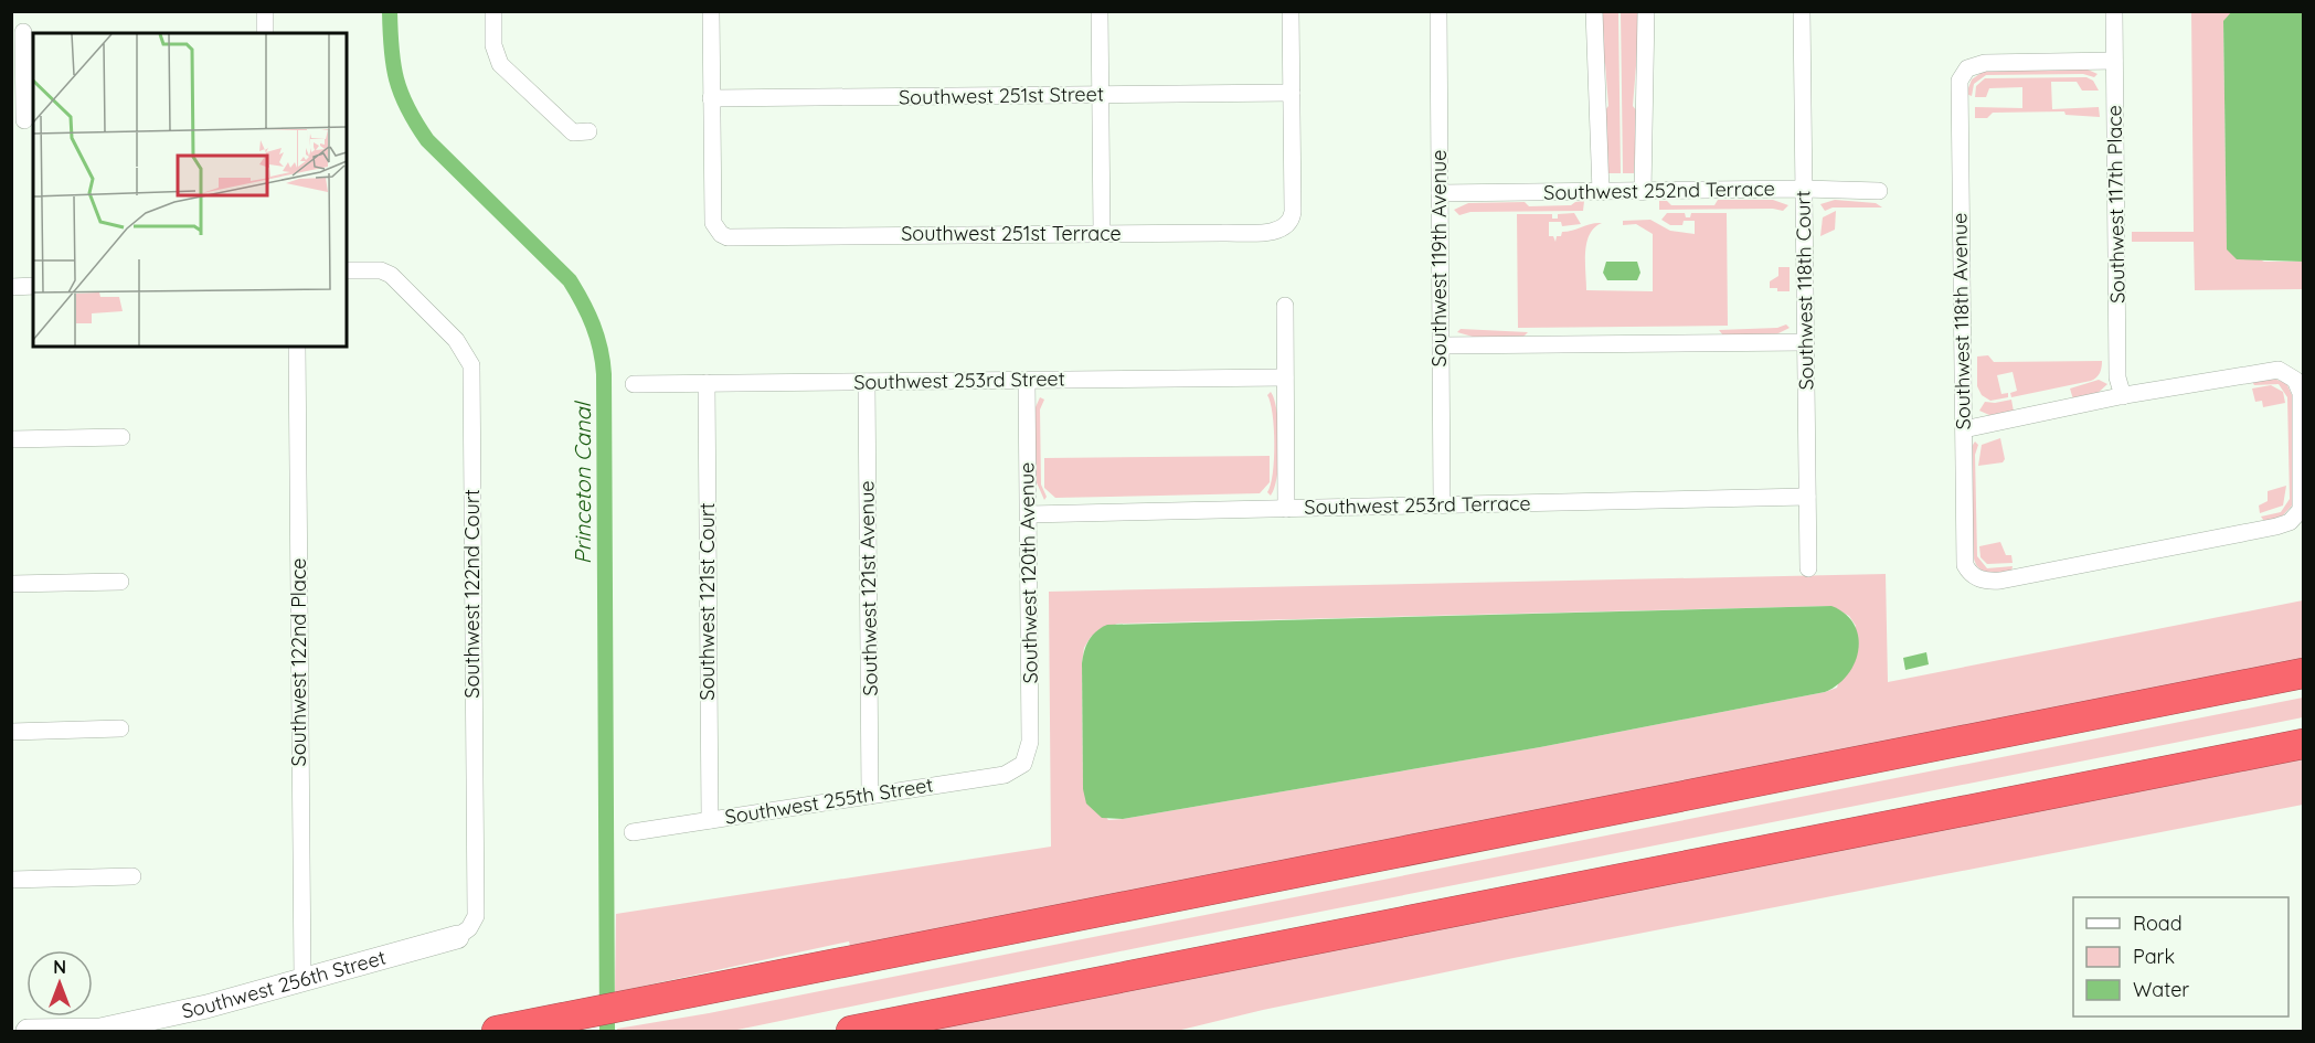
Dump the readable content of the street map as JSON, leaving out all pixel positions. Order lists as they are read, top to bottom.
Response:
{
  "streets": {
    "street": [
      "Southwest 251st Street",
      "Southwest 252nd Terrace",
      "Southwest 117th Place",
      "Southwest 251st Terrace",
      "Southwest 119th Avenue",
      "Southwest 118th Court",
      "Southwest 118th Avenue",
      "Southwest 253rd Street",
      "Southwest 253rd Terrace",
      "Southwest 120th Avenue",
      "Southwest 121st Avenue",
      "Southwest 122nd Court",
      "Southwest 121st Court",
      "Southwest 122nd Place",
      "Southwest 255th Street",
      "Southwest 256th Street"
    ]
  },
  "crossings": [
    ["Southwest 251st Street", "Southwest 251st Terrace"],
    ["Southwest 252nd Terrace", "Southwest 119th Avenue"],
    ["Southwest 252nd Terrace", "Southwest 118th Court"],
    ["Southwest 117th Place", "Southwest 118th Avenue"],
    ["Southwest 119th Avenue", "Southwest 253rd Terrace"],
    ["Southwest 118th Court", "Southwest 253rd Terrace"],
    ["Southwest 253rd Street", "Southwest 120th Avenue"],
    ["Southwest 253rd Street", "Southwest 121st Avenue"],
    ["Southwest 253rd Street", "Southwest 121st Court"],
    ["Southwest 253rd Terrace", "Southwest 120th Avenue"],
    ["Southwest 120th Avenue", "Southwest 255th Street"],
    ["Southwest 121st Avenue", "Southwest 255th Street"],
    ["Southwest 122nd Court", "Southwest 256th Street"],
    ["Southwest 121st Court", "Southwest 255th Street"],
    ["Southwest 122nd Place", "Southwest 256th Street"]
  ],
  "water": ["Princeton Canal"],
  "legend": ["Road", "Park", "Water"],
  "north": "top"
}
